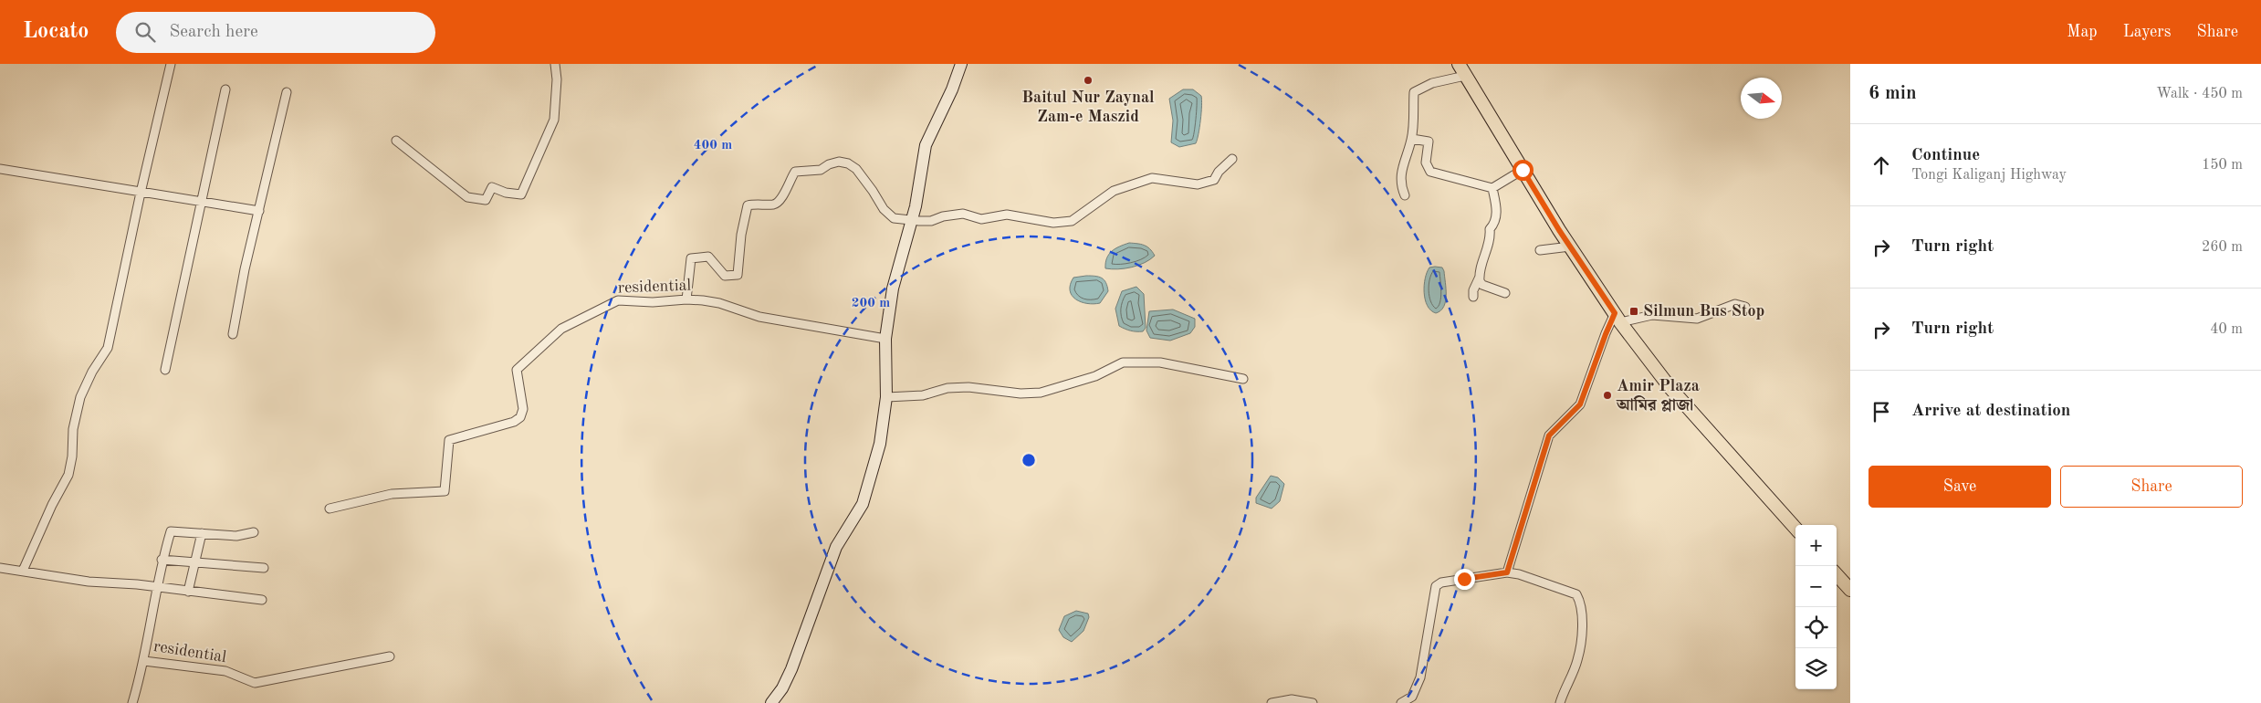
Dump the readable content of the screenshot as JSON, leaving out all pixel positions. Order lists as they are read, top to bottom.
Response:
{
  "streets": {
    "street": ["residential"]
  },
  "places": {
    "other": ["Baitul Nur Zaynal Zam-e Maszid", "Amir Plaza আমির প্লাজা"],
    "transit": ["Silmun Bus Stop"]
  },
  "north": "right",
  "page": {
    "header": "Locato",
    "search": "Search here",
    "nav": ["Map", "Layers", "Share"],
    "heading": ["6 min", "Walk · 450 m"],
    "list": [
      ["Continue", "Tongi Kaliganj Highway", "150 m"],
      ["Turn right", "260 m"],
      ["Turn right", "40 m"],
      "Arrive at destination"
    ],
    "buttons": ["Save", "Share"],
    "map_buttons": ["+", "−"]
  },
  "rings": ["400 m", "200 m"]
}
